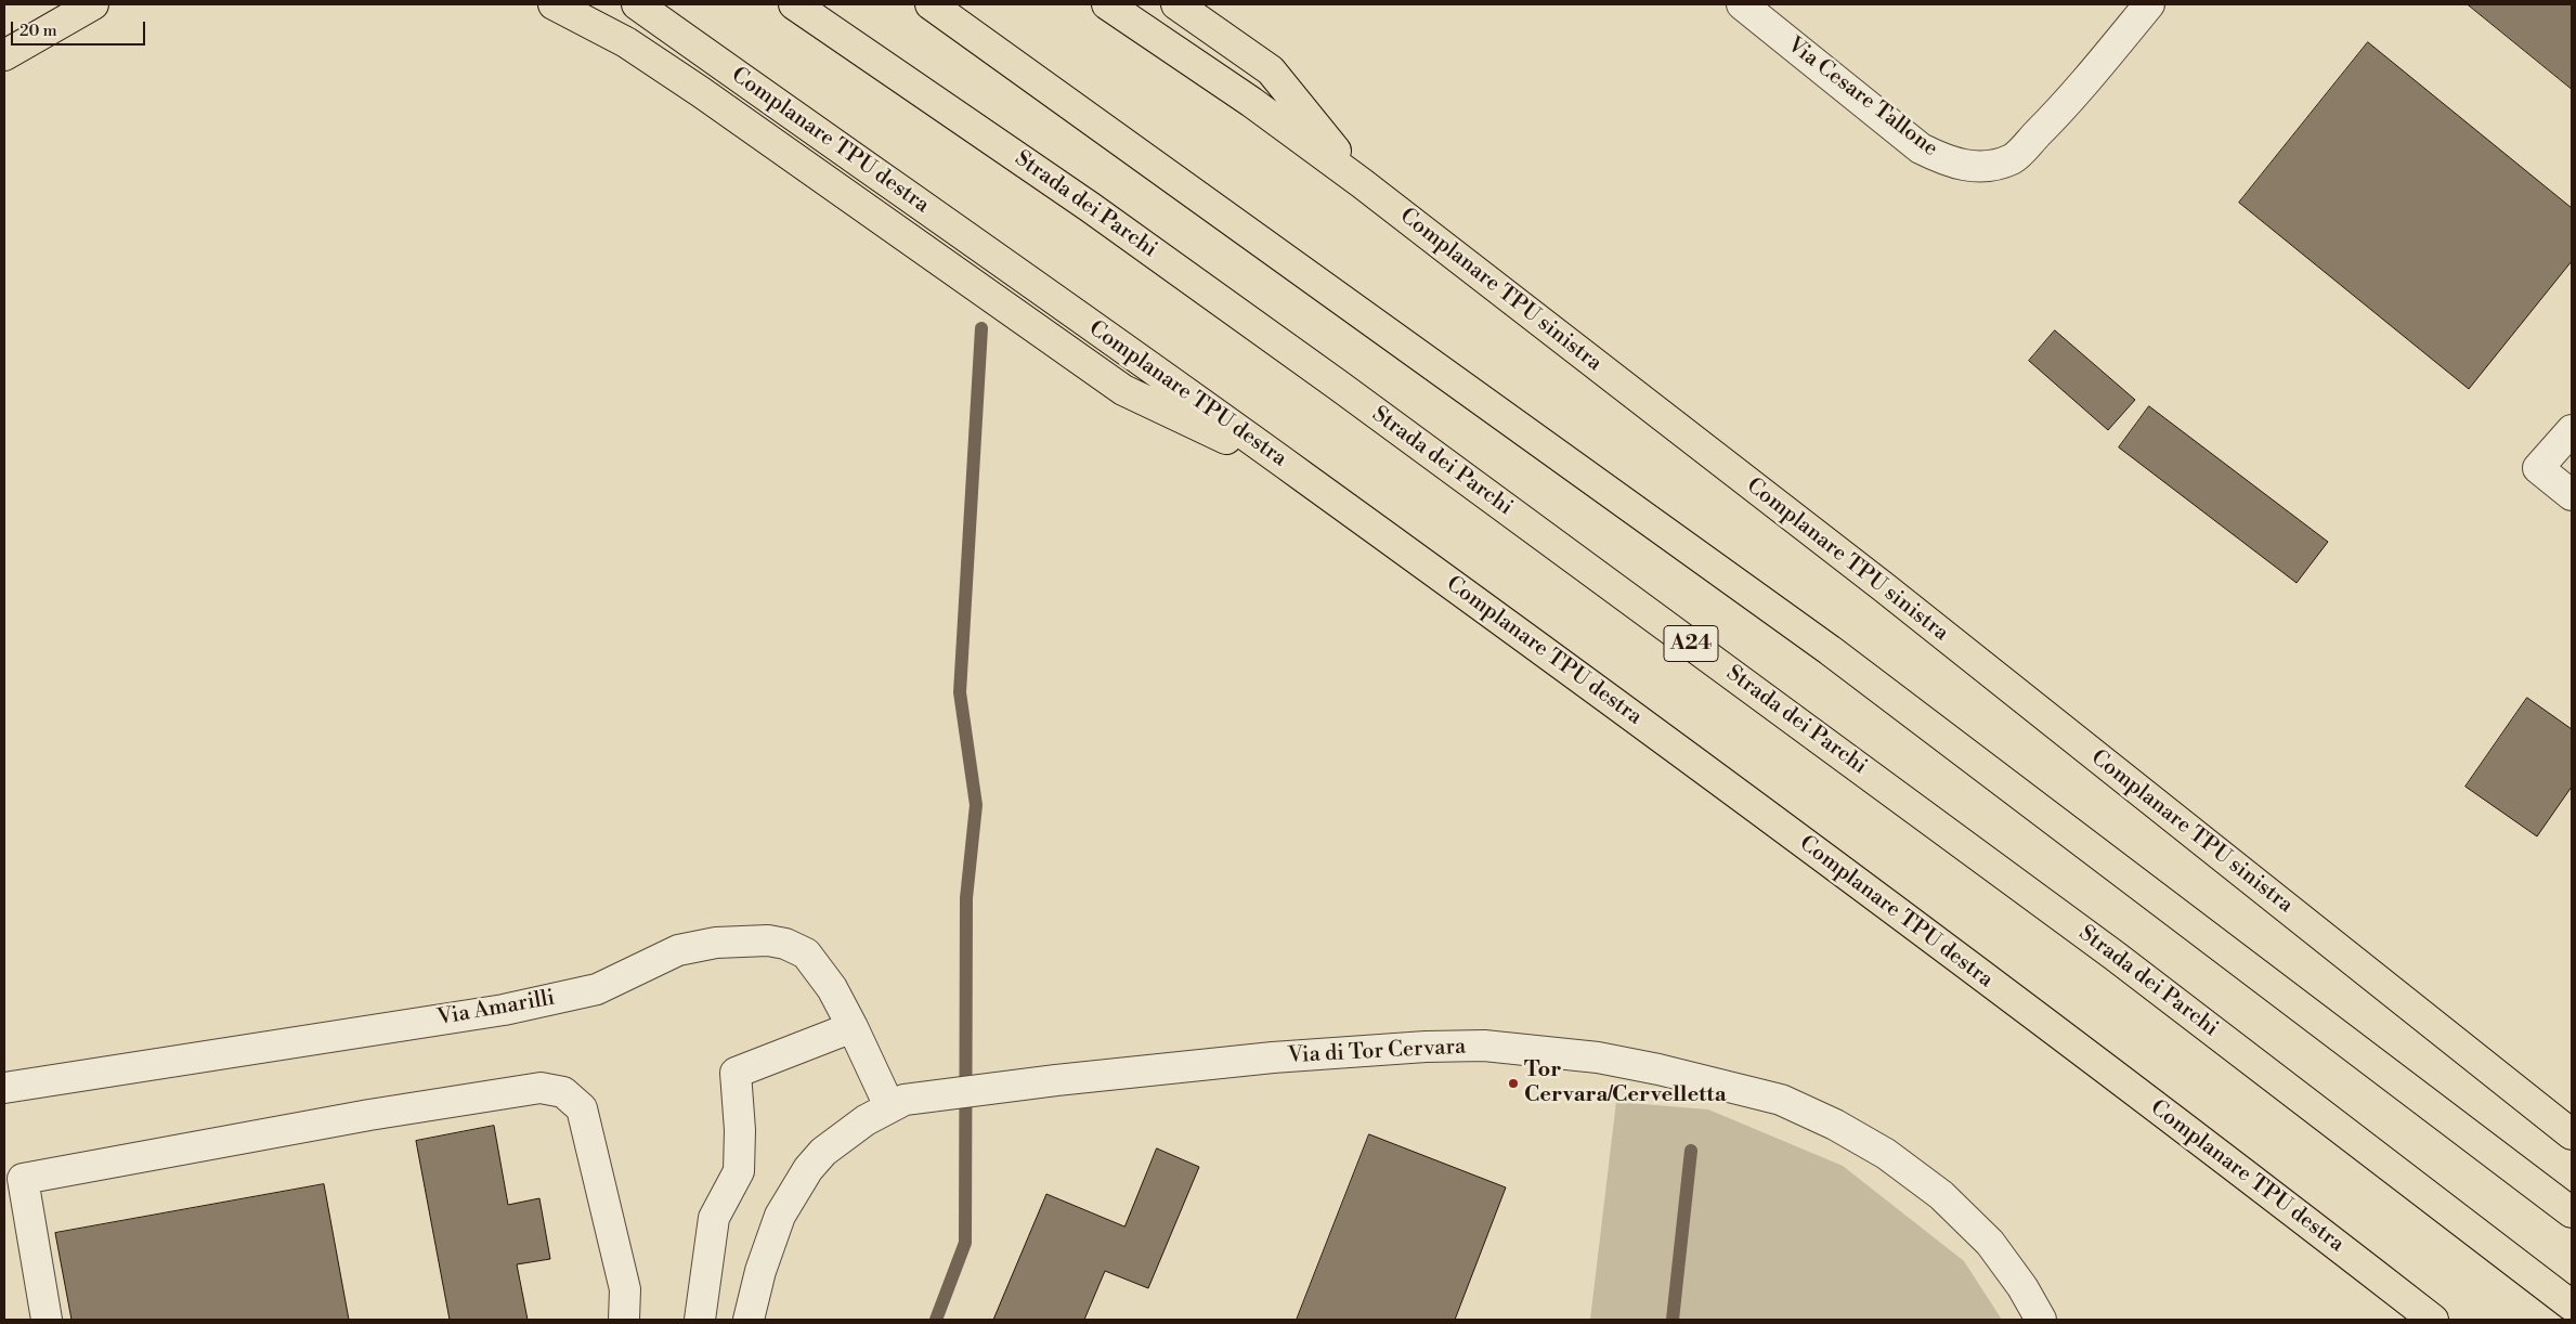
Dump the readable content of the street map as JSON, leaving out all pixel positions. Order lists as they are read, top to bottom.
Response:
{
  "streets": {
    "highway": [
      "Complanare TPU destra",
      "Strada dei Parchi",
      "Complanare TPU sinistra",
      "A24"
    ],
    "street": ["Via Cesare Tallone", "Via Amarilli", "Via di Tor Cervara"]
  },
  "crossings": [
    ["Via Amarilli", "Via di Tor Cervara"]
  ],
  "places": ["Tor Cervara/Cervelletta"],
  "scale_bar": "20 m"
}
